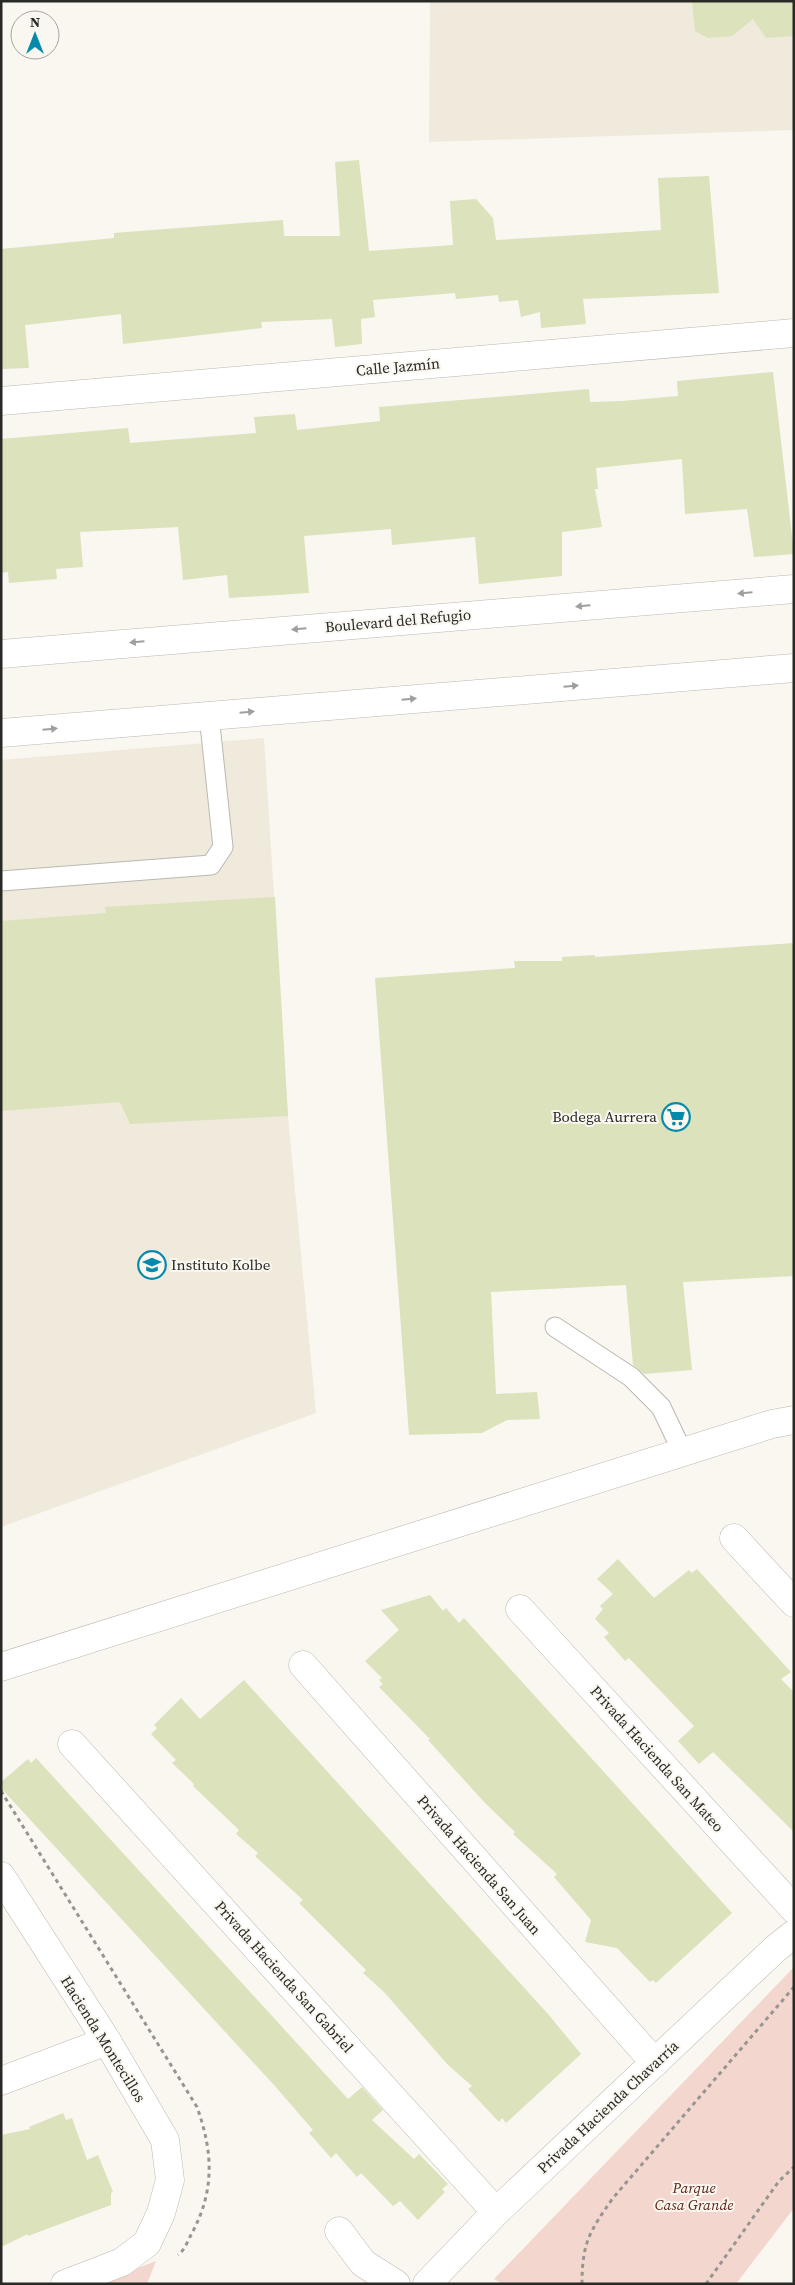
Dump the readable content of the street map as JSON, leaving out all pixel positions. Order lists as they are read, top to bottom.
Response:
{
  "streets": {
    "street": [
      "Calle Jazmín",
      "Boulevard del Refugio",
      "Privada Hacienda San Mateo",
      "Privada Hacienda San Juan",
      "Privada Hacienda San Gabriel",
      "Hacienda Montecillos",
      "Privada Hacienda Chavarría"
    ]
  },
  "crossings": [
    ["Privada Hacienda San Juan", "Privada Hacienda Chavarría"],
    ["Privada Hacienda San Gabriel", "Privada Hacienda Chavarría"]
  ],
  "parks": ["Parque Casa Grande"],
  "places": {
    "supermarket": ["Bodega Aurrera"],
    "school or university": ["Instituto Kolbe"]
  },
  "north": "top"
}
